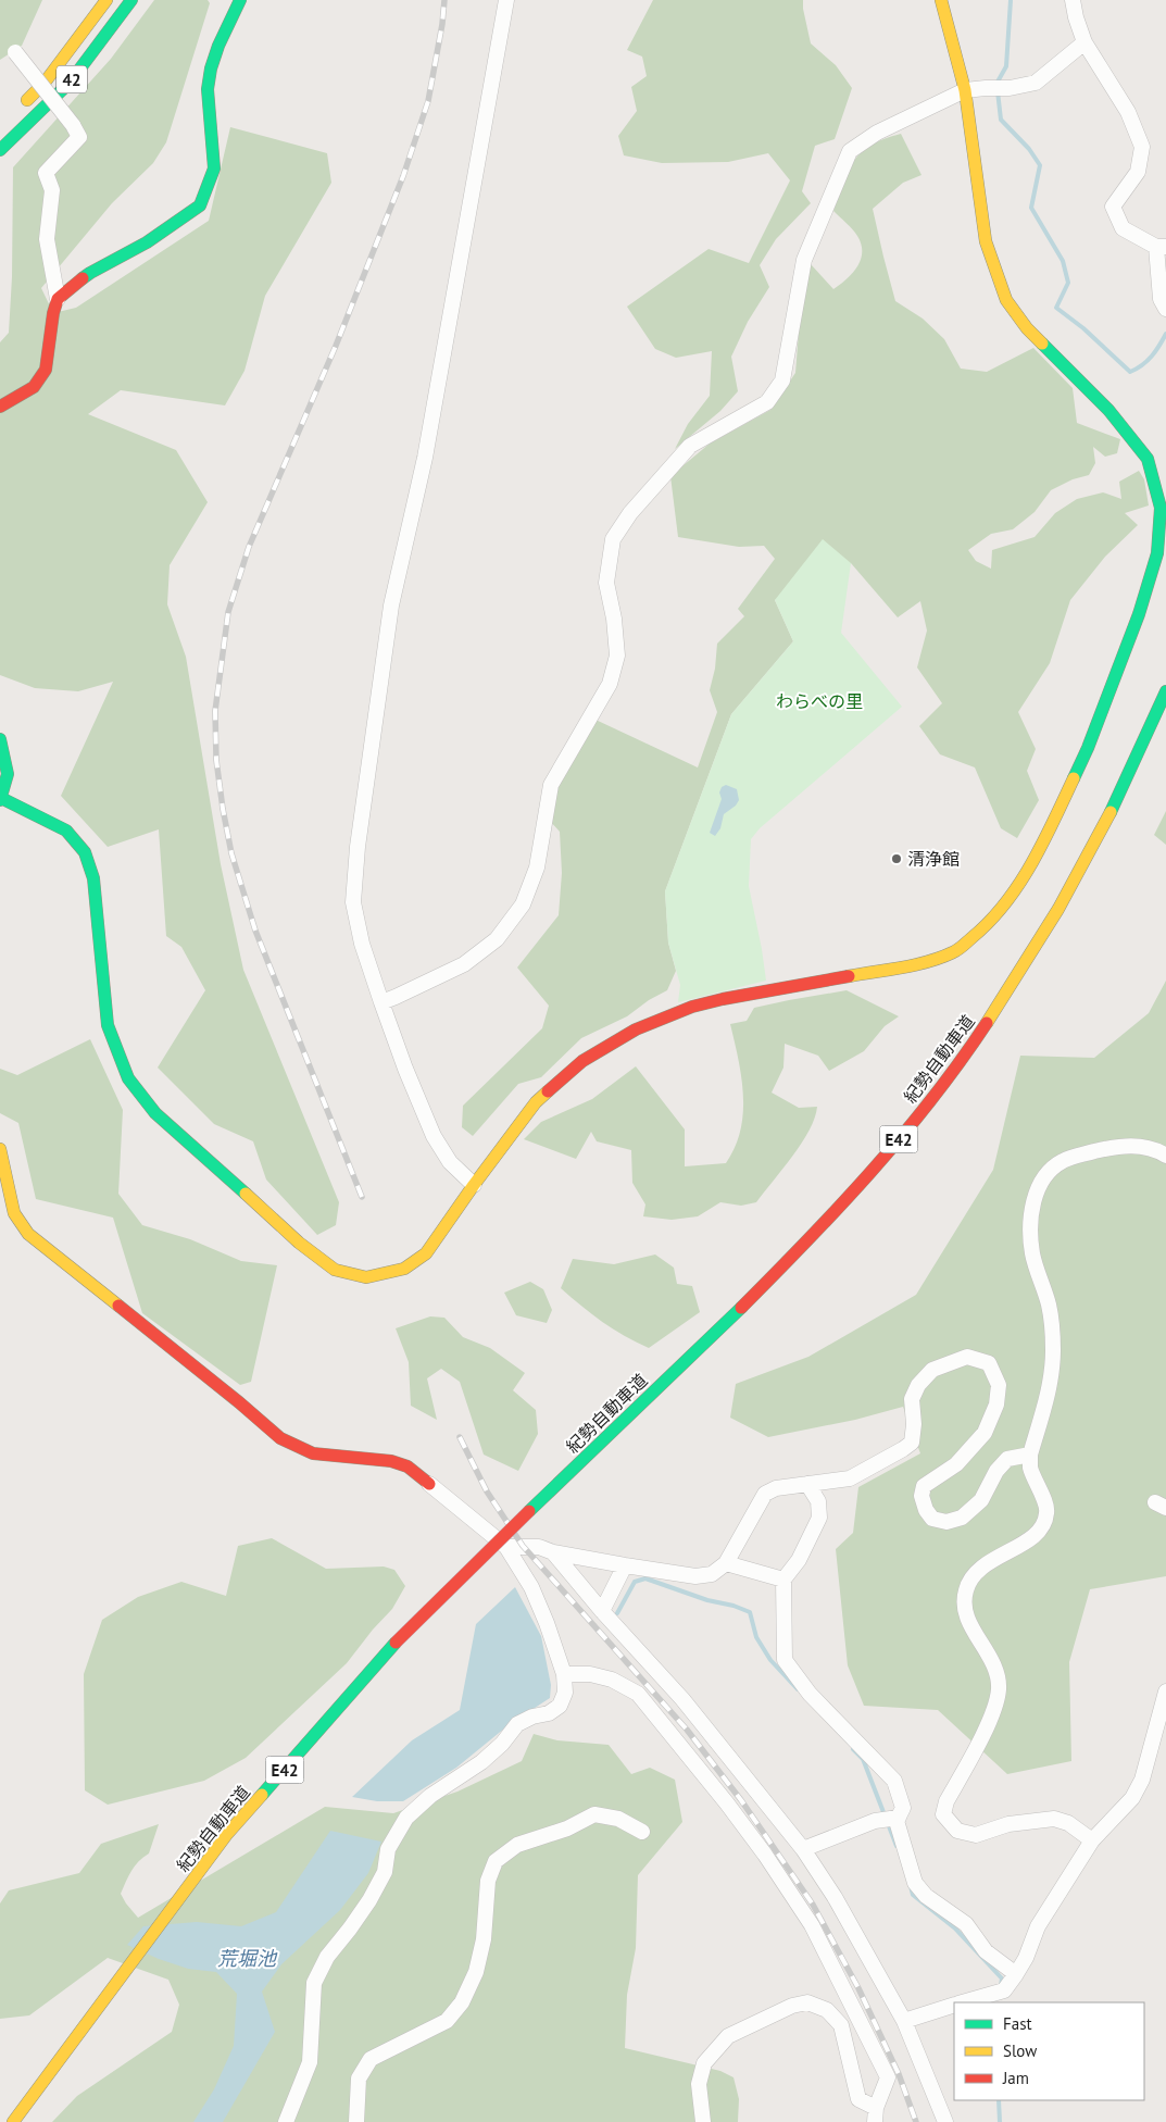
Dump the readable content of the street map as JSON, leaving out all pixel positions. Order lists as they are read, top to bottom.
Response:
{
  "streets": {
    "main road": ["42", "紀勢自動車道", "E42"]
  },
  "water": ["荒堀池"],
  "parks": ["わらべの里"],
  "places": ["清浄館"],
  "legend": ["Fast", "Slow", "Jam"]
}
